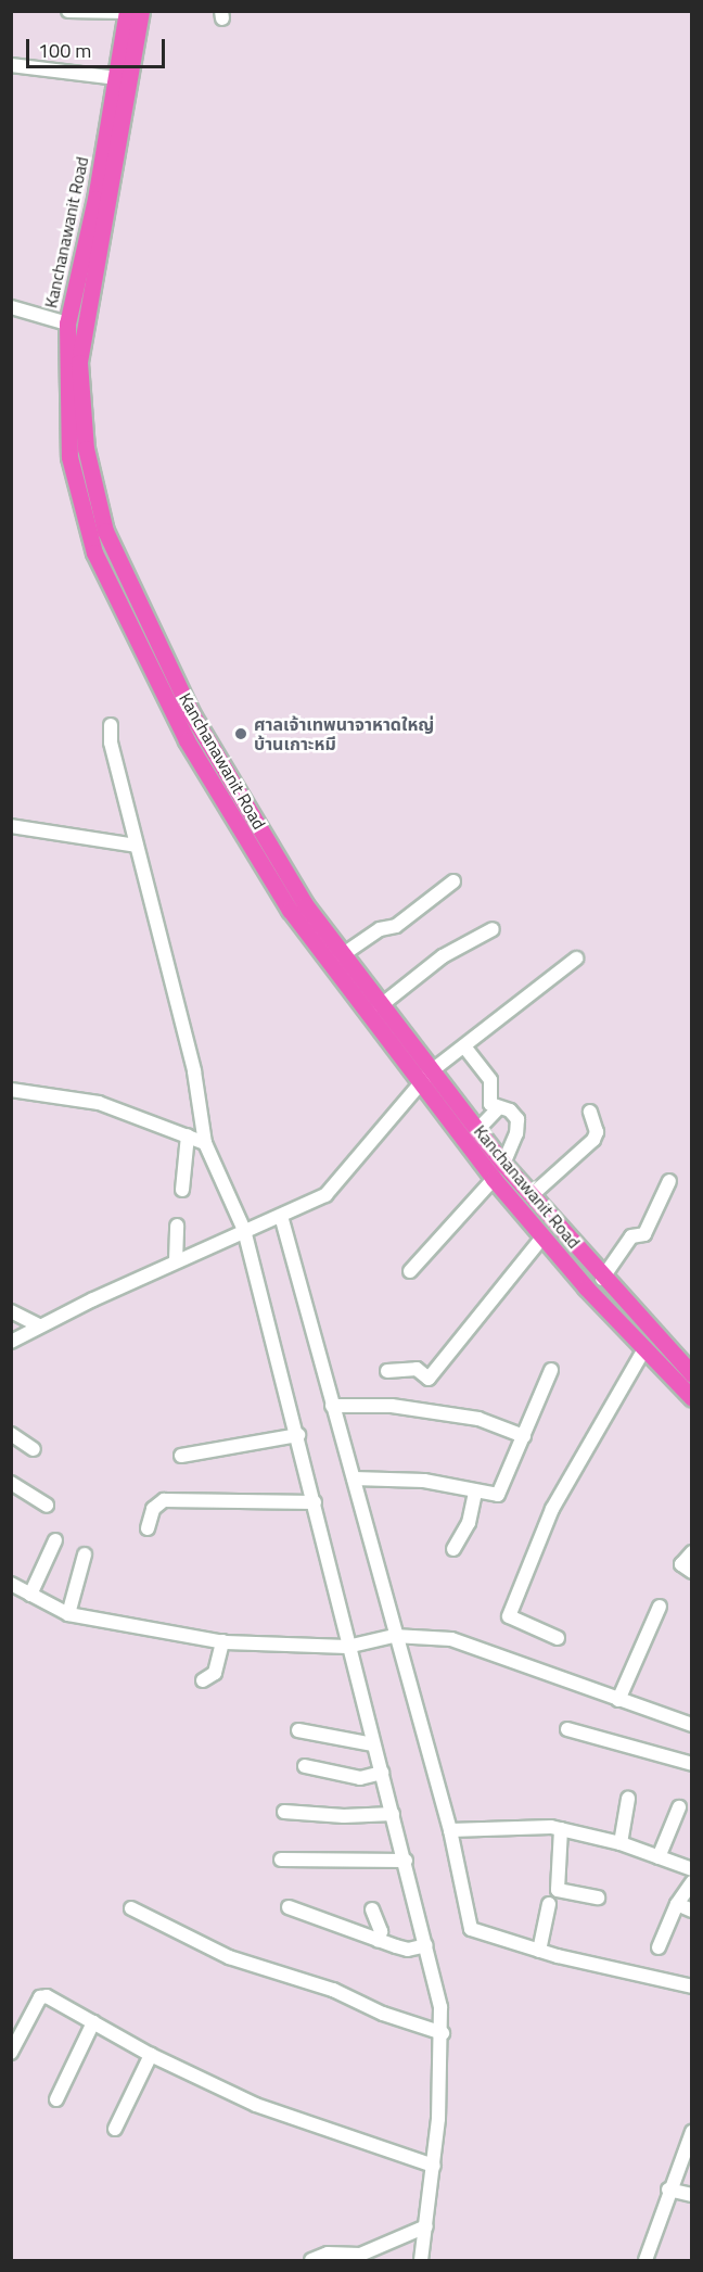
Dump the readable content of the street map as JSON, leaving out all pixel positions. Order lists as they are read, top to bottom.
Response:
{
  "streets": {
    "main road": ["Kanchanawanit Road"]
  },
  "places": ["ศาลเจ้าเทพนาจาหาดใหญ่ บ้านเกาะหมี"],
  "scale_bar": "100 m"
}
